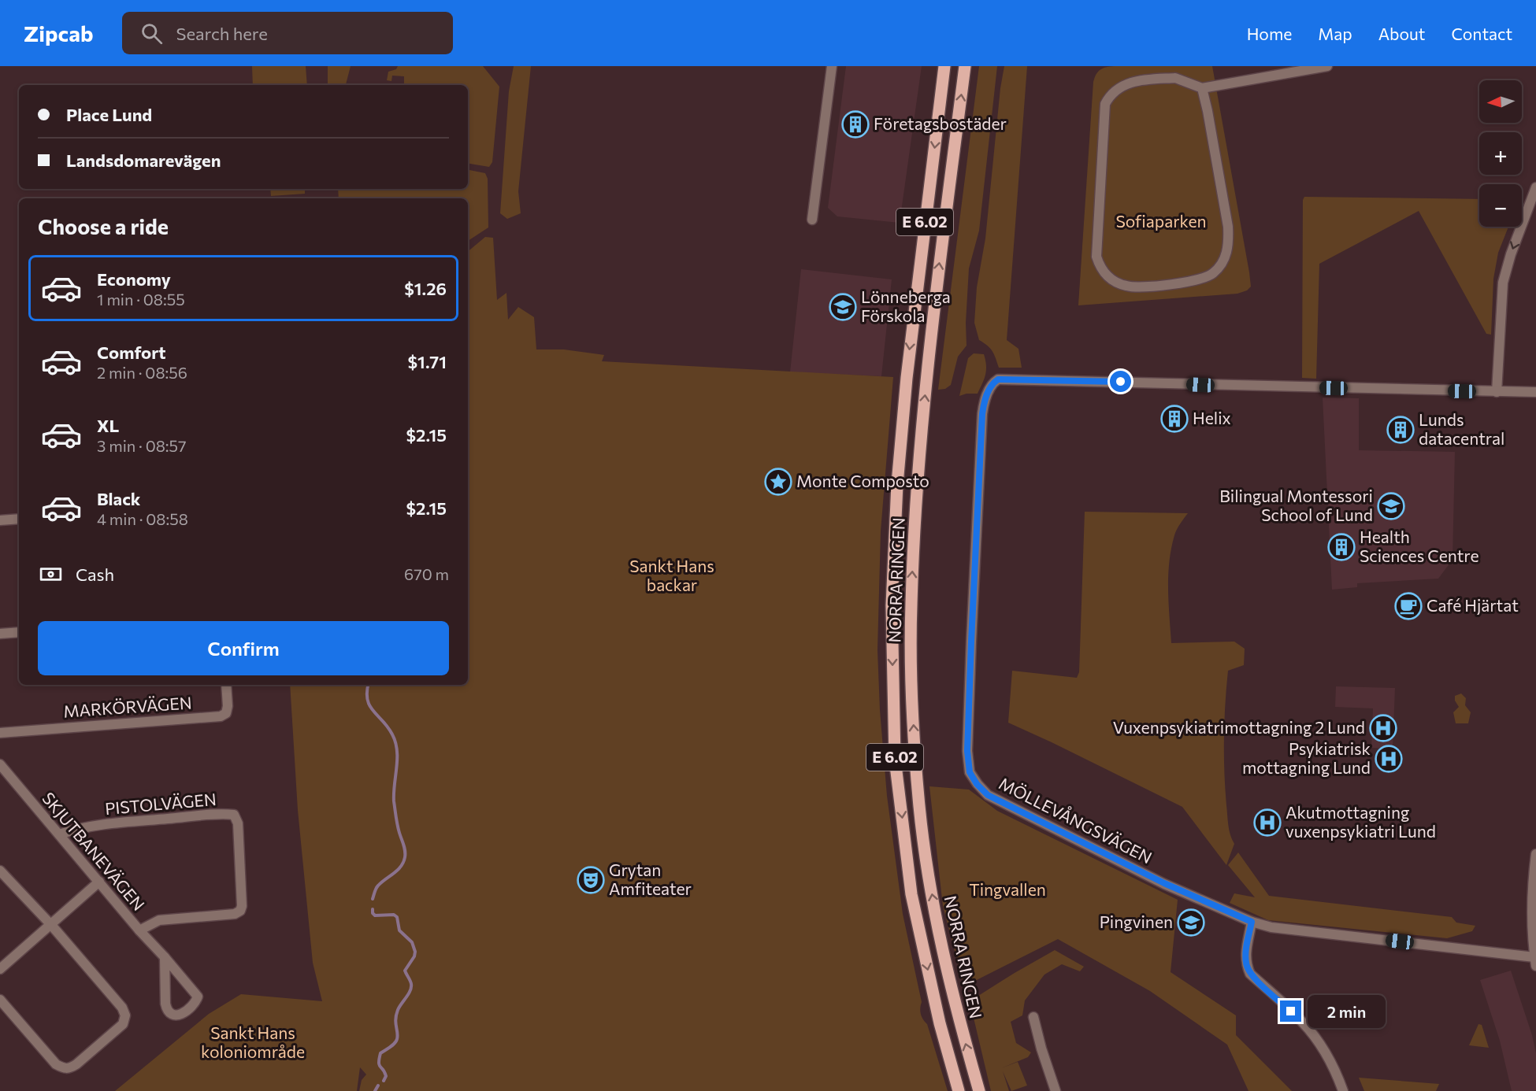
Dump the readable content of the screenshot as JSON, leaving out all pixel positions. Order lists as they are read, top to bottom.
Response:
{
  "streets": {
    "main road": ["E 6.02", "NORRA RINGEN"],
    "street": [
      "MARKÖRVÄGEN",
      "PISTOLVÄGEN",
      "MÖLLEVÅNGSVÄGEN",
      "SKJUTBANEVÄGEN"
    ]
  },
  "crossings": [
    ["PISTOLVÄGEN", "SKJUTBANEVÄGEN"]
  ],
  "parks": [
    "Sofiaparken",
    "Sankt Hans backar",
    "Tingvallen",
    "Sankt Hans koloniområde"
  ],
  "places": {
    "building": [
      "Företagsbostäder",
      "Helix",
      "Lunds datacentral",
      "Health Sciences Centre"
    ],
    "school or university": ["Lönneberga Förskola", "Bilingual Montessori School of Lund", "Pingvinen"],
    "place": ["Monte Composto"],
    "cafe": ["Café Hjärtat"],
    "hospital": ["Vuxenpsykiatrimottagning 2 Lund", "Psykiatrisk mottagning Lund", "Akutmottagning vuxenpsykiatri Lund"],
    "theatre": ["Grytan Amfiteater"]
  },
  "north": "left",
  "page": {
    "header": "Zipcab",
    "search": "Search here",
    "nav": [
      "Home",
      "Map",
      "About",
      "Contact"
    ],
    "map_buttons": ["+", "−"],
    "banner": ["Place Lund", "Landsdomarevägen"],
    "heading": "Choose a ride",
    "list": [
      {
        "name": "Economy",
        "note": "1 min · 08:55",
        "value": "$1.26"
      },
      {
        "name": "Comfort",
        "note": "2 min · 08:56",
        "value": "$1.71"
      },
      {
        "name": "XL",
        "note": "3 min · 08:57",
        "value": "$2.15"
      },
      {
        "name": "Black",
        "note": "4 min · 08:58",
        "value": "$2.15"
      }
    ],
    "pay": ["Cash", "670 m"],
    "buttons": "Confirm",
    "bubble": "2 min"
  }
}
